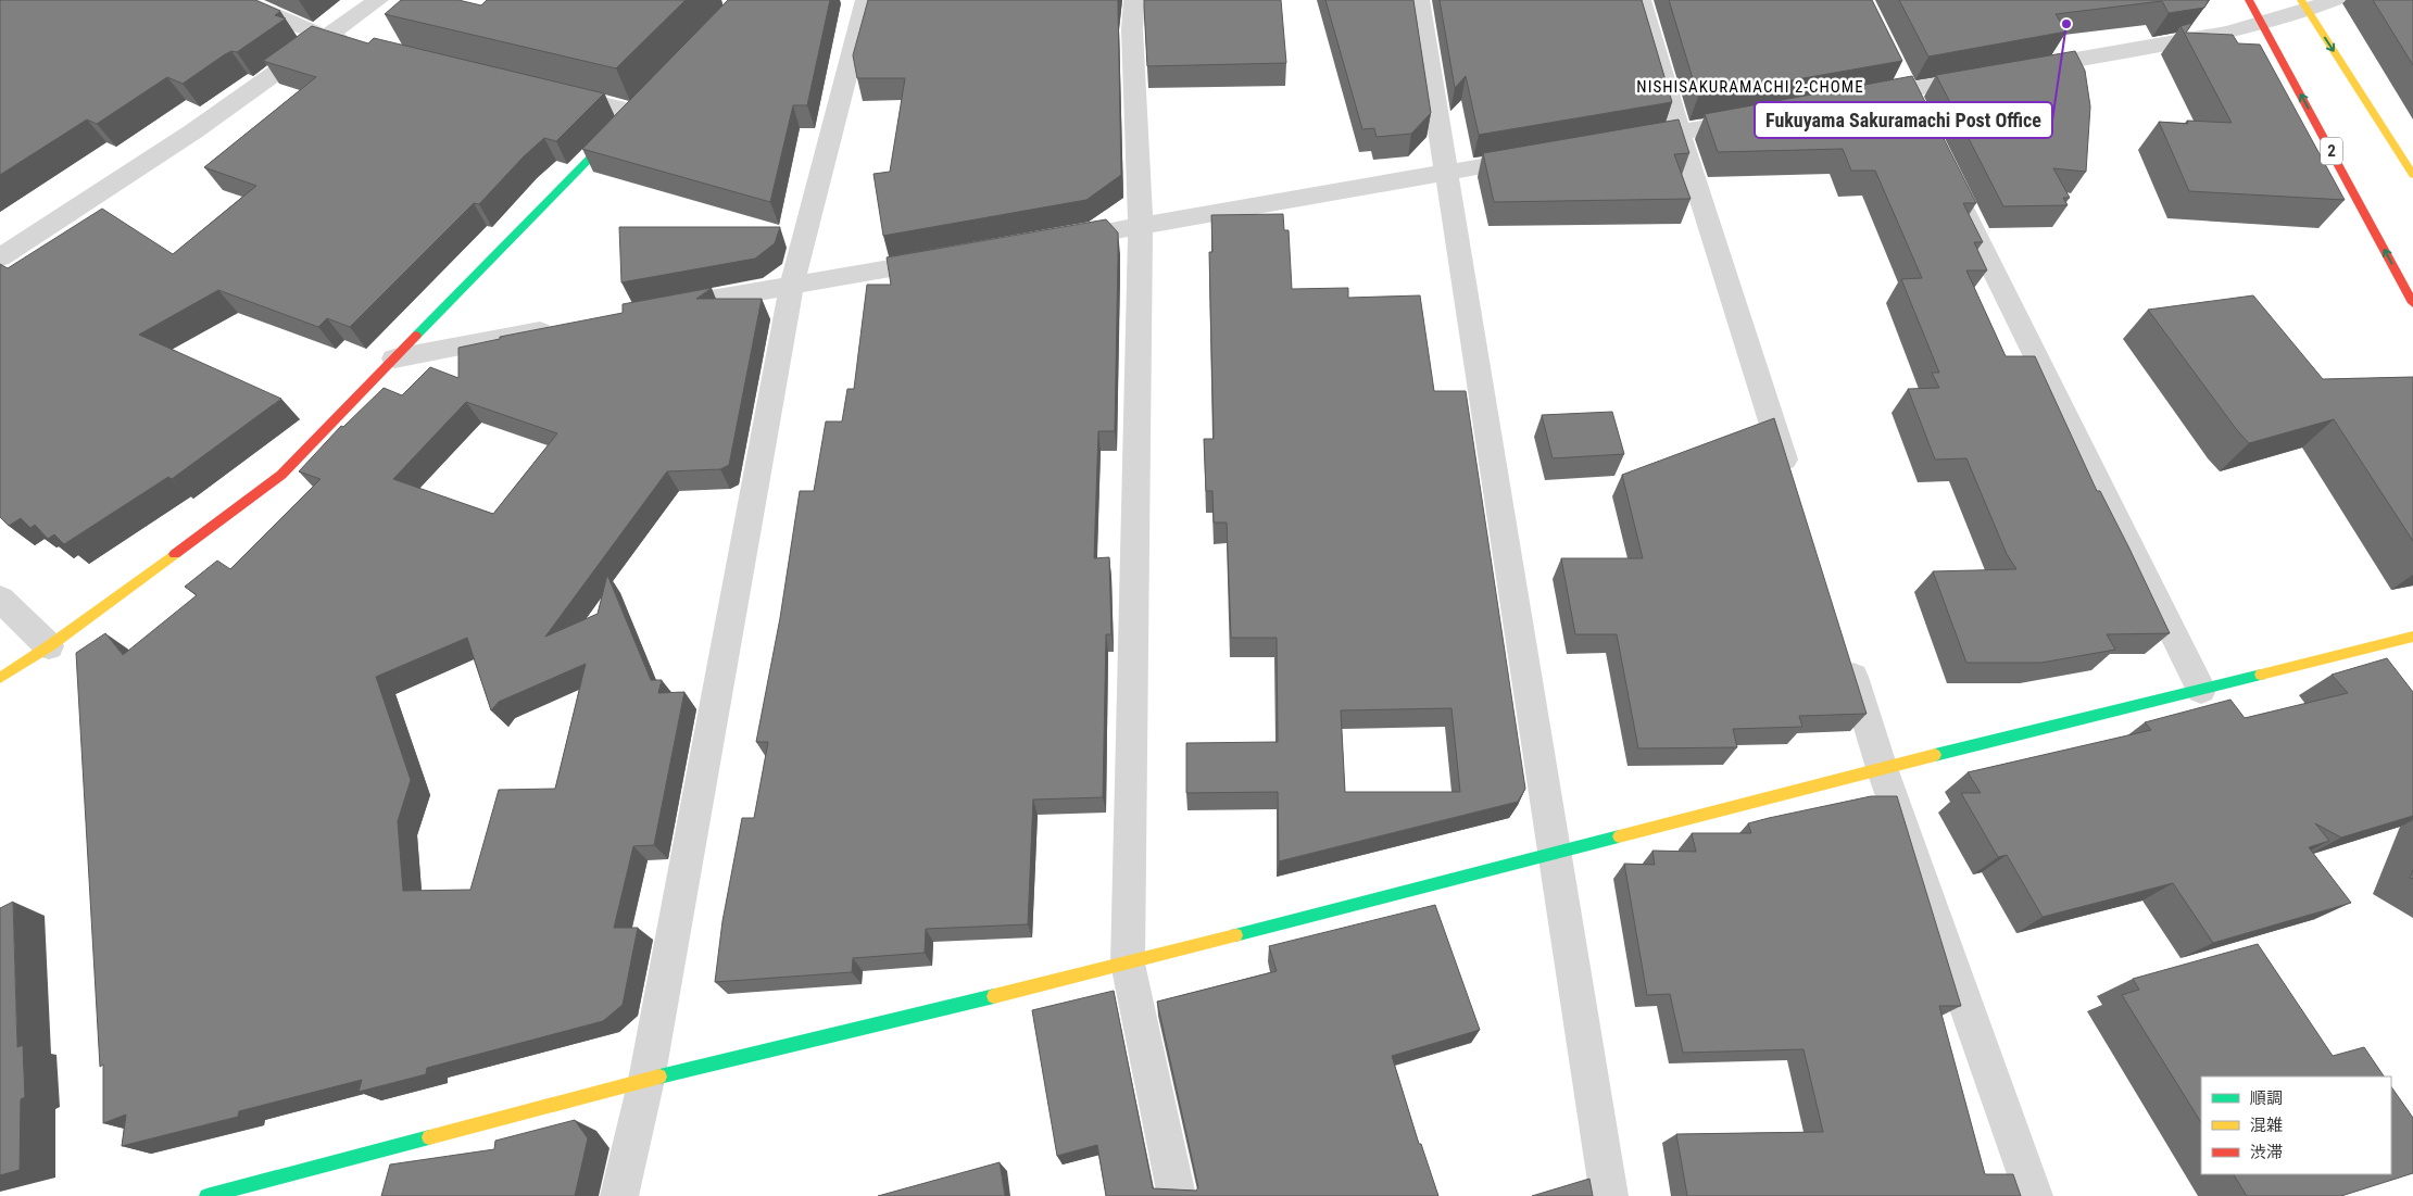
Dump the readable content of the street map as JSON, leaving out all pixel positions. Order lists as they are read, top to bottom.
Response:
{
  "streets": {
    "main road": ["2"]
  },
  "districts": ["NISHISAKURAMACHI 2-CHOME"],
  "places": ["Fukuyama Sakuramachi Post Office"],
  "legend": ["順調", "混雑", "渋滞"]
}
